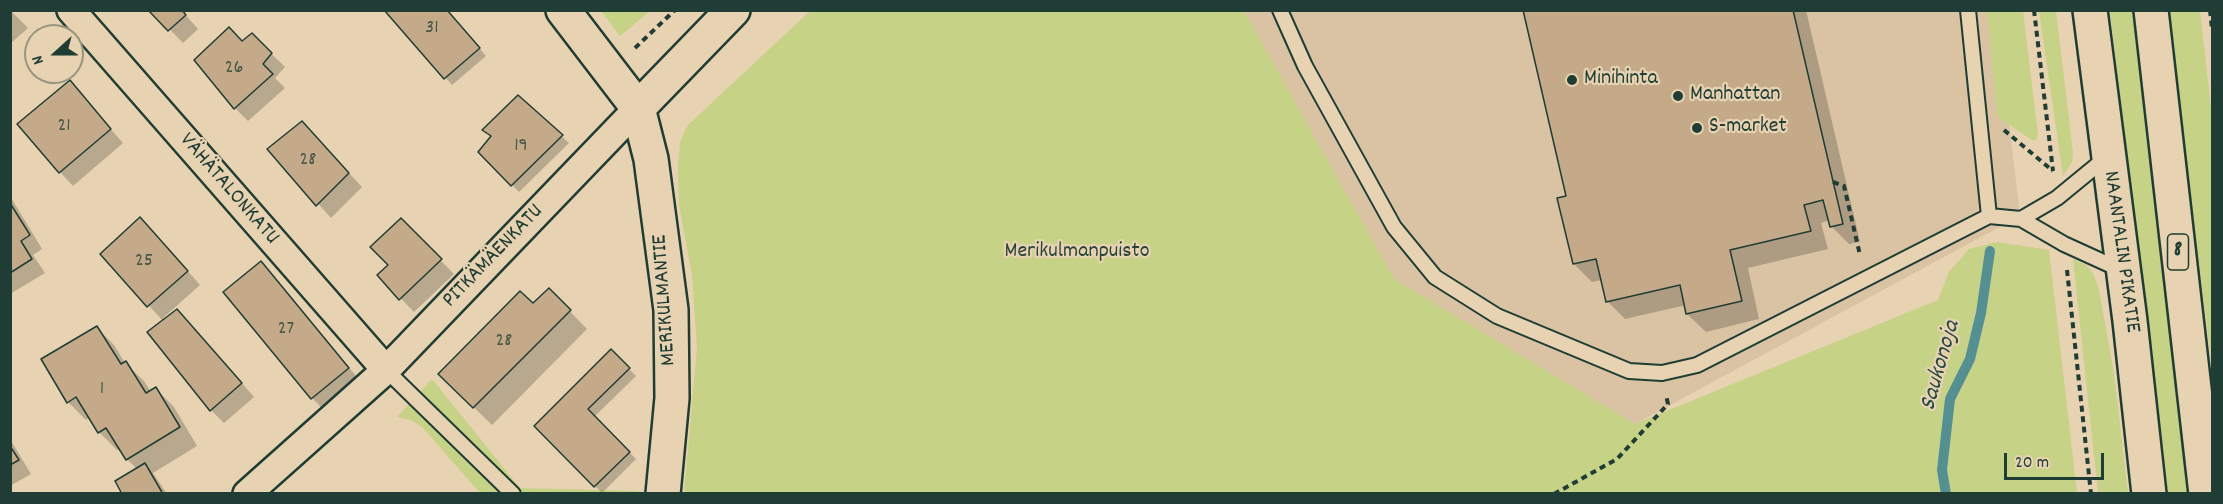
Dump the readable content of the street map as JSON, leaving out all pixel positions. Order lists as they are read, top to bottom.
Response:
{
  "streets": {
    "main road": [
      "NAANTALIN PIKATIE",
      "8",
      "PITKÄMÄENKATU",
      "MERIKULMANTIE"
    ],
    "street": ["VÄHÄTALONKATU"]
  },
  "crossings": [
    ["VÄHÄTALONKATU", "PITKÄMÄENKATU"],
    ["PITKÄMÄENKATU", "MERIKULMANTIE"]
  ],
  "water": ["Saukonoja"],
  "parks": ["Merikulmanpuisto"],
  "places": ["Minihinta", "Manhattan", "S-market"],
  "house_numbers": [
    "31",
    "26",
    "21",
    "19",
    "28",
    "25",
    "27",
    "28",
    "1"
  ],
  "scale_bar": "20 m",
  "north": "left"
}
